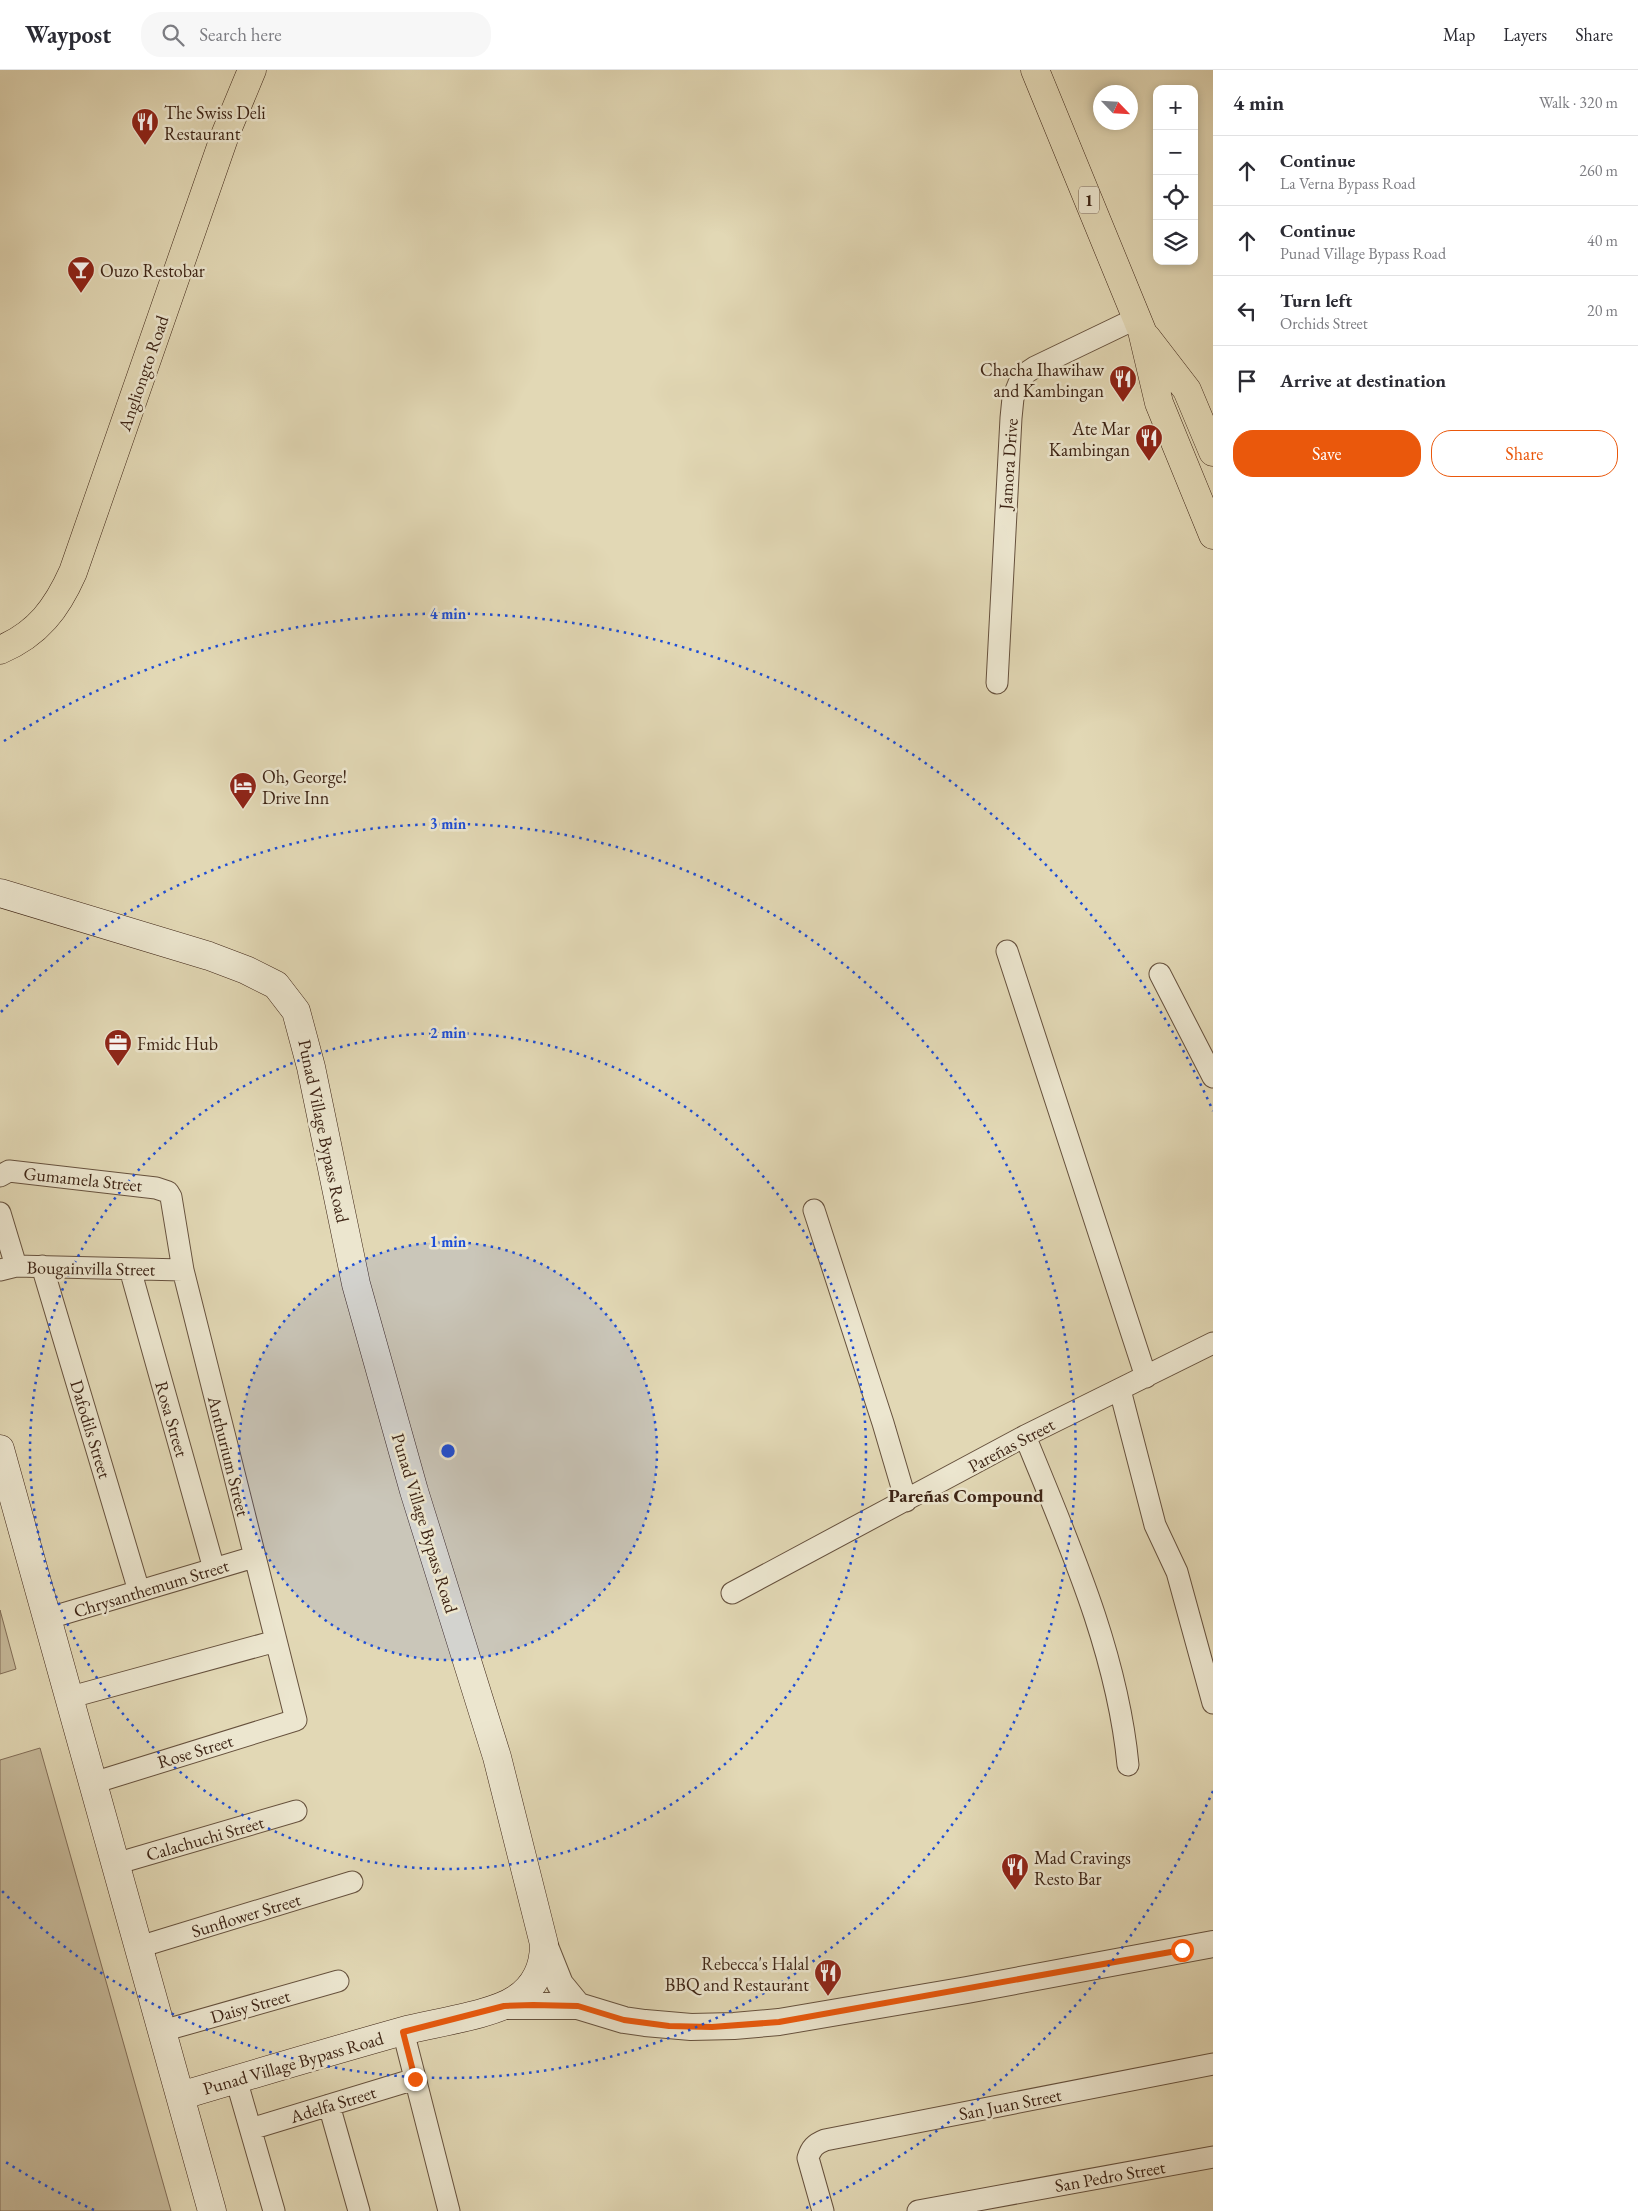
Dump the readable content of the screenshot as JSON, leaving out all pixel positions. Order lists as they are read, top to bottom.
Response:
{
  "streets": {
    "main road": ["1", "Angliongto Road", "Punad Village Bypass Road"],
    "street": [
      "Jamora Drive",
      "Gumamela Street",
      "Bougainvilla Street",
      "Rosa Street",
      "Dafodils Street",
      "Pareñas Street",
      "Anthurium Street",
      "Chrysanthemum Street",
      "Rose Street",
      "Calachuchi Street",
      "Sunflower Street",
      "Daisy Street",
      "Adelfa Street",
      "San Juan Street",
      "San Pedro Street"
    ]
  },
  "crossings": [
    ["1", "Jamora Drive"],
    ["Punad Village Bypass Road", "Chrysanthemum Street"],
    ["Punad Village Bypass Road", "Rose Street"],
    ["Punad Village Bypass Road", "Calachuchi Street"],
    ["Punad Village Bypass Road", "Sunflower Street"],
    ["Punad Village Bypass Road", "Daisy Street"],
    ["Gumamela Street", "Anthurium Street"],
    ["Bougainvilla Street", "Rosa Street"],
    ["Bougainvilla Street", "Dafodils Street"],
    ["Bougainvilla Street", "Anthurium Street"],
    ["Rosa Street", "Chrysanthemum Street"],
    ["Dafodils Street", "Chrysanthemum Street"],
    ["Anthurium Street", "Chrysanthemum Street"],
    ["Anthurium Street", "Rose Street"]
  ],
  "districts": ["Pareñas Compound"],
  "places": {
    "restaurant": [
      "The Swiss Deli Restaurant",
      "Chacha Ihawihaw and Kambingan",
      "Ate Mar Kambingan",
      "Mad Cravings Resto Bar",
      "Rebecca's Halal BBQ and Restaurant"
    ],
    "bar": ["Ouzo Restobar"],
    "hotel": ["Oh, George! Drive Inn"],
    "office": ["Fmidc Hub"]
  },
  "north": "bottom right",
  "page": {
    "header": "Waypost",
    "search": "Search here",
    "nav": ["Map", "Layers", "Share"],
    "heading": ["4 min", "Walk · 320 m"],
    "map_buttons": ["+", "−"],
    "list": [
      ["Continue", "La Verna Bypass Road", "260 m"],
      ["Continue", "Punad Village Bypass Road", "40 m"],
      ["Turn left", "Orchids Street", "20 m"],
      "Arrive at destination"
    ],
    "buttons": ["Save", "Share"]
  },
  "rings": [
    "4 min",
    "3 min",
    "2 min",
    "1 min"
  ]
}
